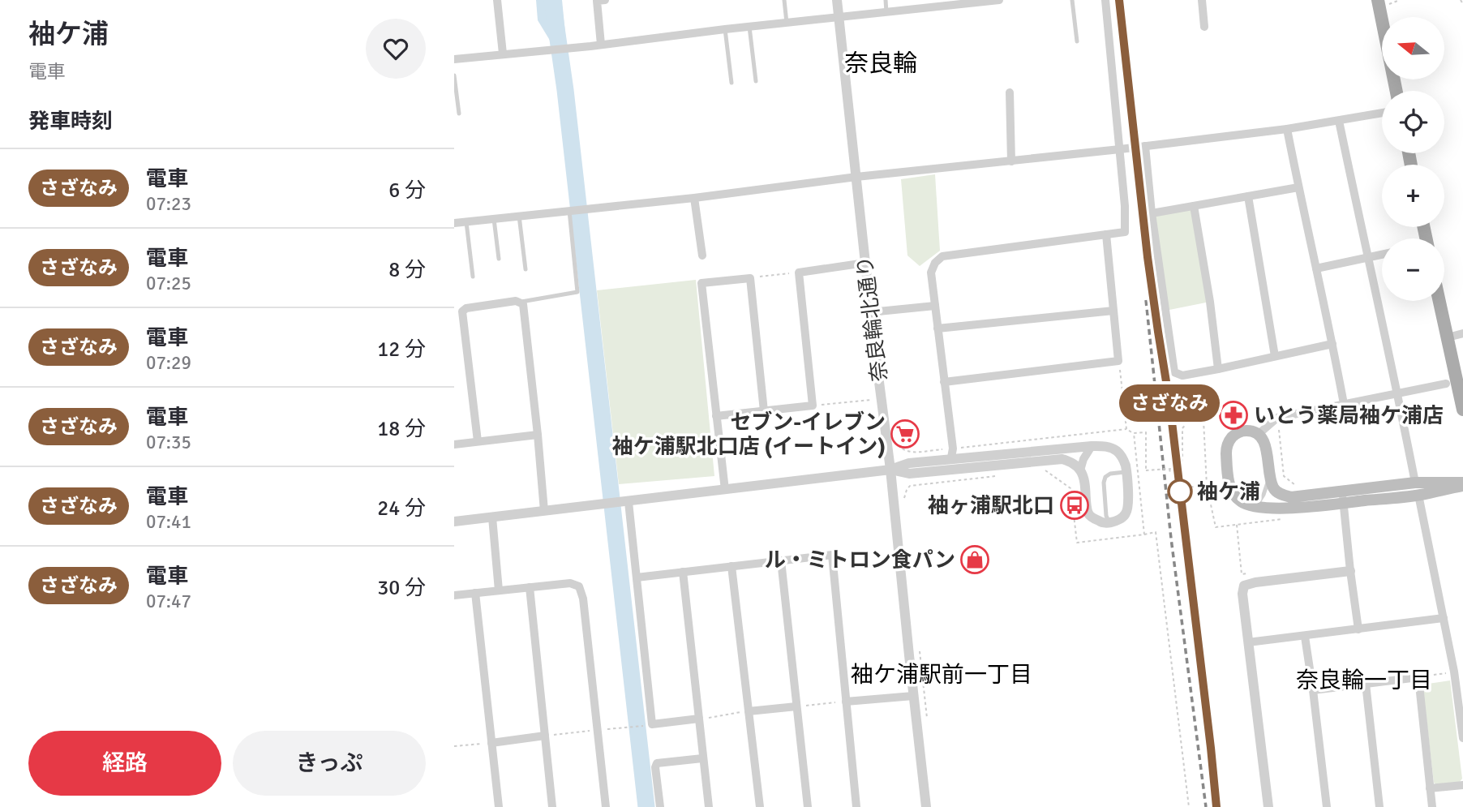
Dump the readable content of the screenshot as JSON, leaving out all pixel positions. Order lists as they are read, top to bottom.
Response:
{
  "streets": {
    "street": ["奈良輪北通り"]
  },
  "districts": ["奈良輪", "袖ケ浦駅前一丁目", "奈良輪一丁目"],
  "places": {
    "pharmacy": ["いとう薬局袖ケ浦店"],
    "supermarket": ["セブン-イレブン 袖ケ浦駅北口店 (イートイン)"],
    "other": ["袖ケ浦"],
    "bus stop": ["袖ヶ浦駅北口"],
    "shop": ["ル・ミトロン食パン"]
  },
  "north": "left",
  "page": {
    "heading": [
      ["袖ケ浦", "電車"],
      "発車時刻"
    ],
    "on_map": "さざなみ",
    "map_buttons": ["+", "−"],
    "list": [
      {
        "mark": "さざなみ",
        "name": "電車",
        "note": "07:23",
        "value": "6 分"
      },
      {
        "mark": "さざなみ",
        "name": "電車",
        "note": "07:25",
        "value": "8 分"
      },
      {
        "mark": "さざなみ",
        "name": "電車",
        "note": "07:29",
        "value": "12 分"
      },
      {
        "mark": "さざなみ",
        "name": "電車",
        "note": "07:35",
        "value": "18 分"
      },
      {
        "mark": "さざなみ",
        "name": "電車",
        "note": "07:41",
        "value": "24 分"
      },
      {
        "mark": "さざなみ",
        "name": "電車",
        "note": "07:47",
        "value": "30 分"
      }
    ],
    "buttons": ["経路", "きっぷ"]
  }
}
